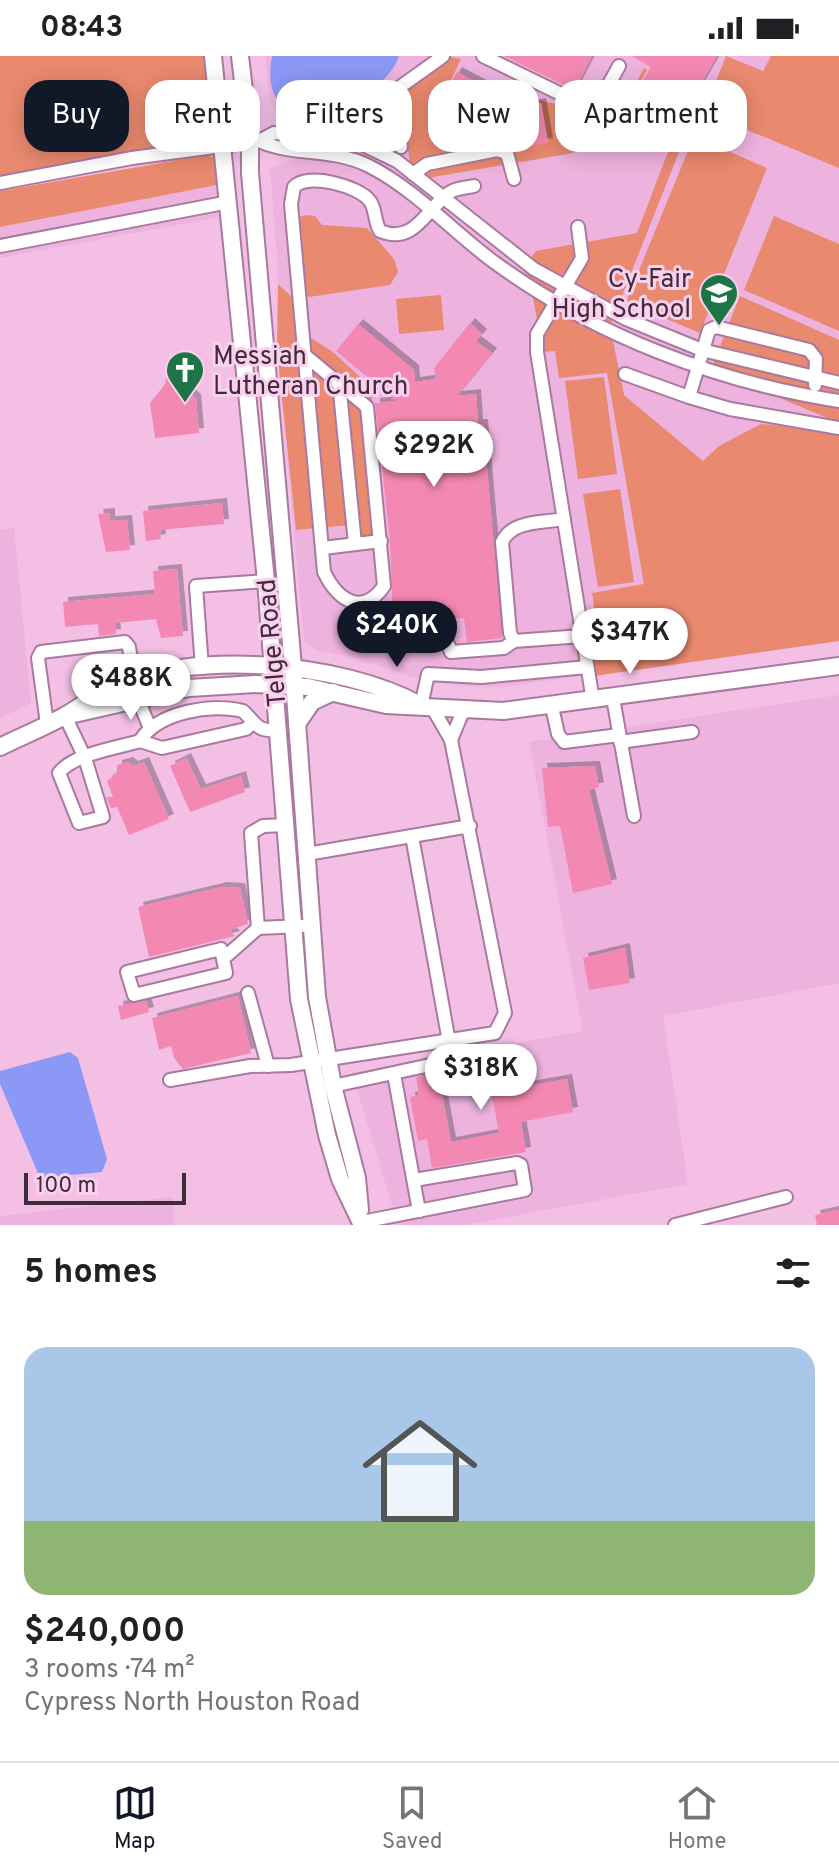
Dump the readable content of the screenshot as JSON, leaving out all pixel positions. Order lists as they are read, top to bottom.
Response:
{
  "streets": {
    "main road": ["Telge Road"]
  },
  "places": {
    "school or university": ["Cy-Fair High School"],
    "church": ["Messiah Lutheran Church"]
  },
  "scale_bar": "100 m",
  "page": {
    "status": "08:43",
    "chip": [
      "Buy",
      "Rent",
      "Filters",
      "New",
      "Apartment"
    ],
    "price": [
      "$292K",
      "$240K",
      "$347K",
      "$488K",
      "$318K"
    ],
    "scale": "100 m",
    "heading": "5 homes",
    "list": [
      {
        "name": "$240,000",
        "note": "3 rooms · 74 m² · Cypress North Houston Road"
      }
    ],
    "tabs": ["Map", "Saved", "Home"]
  }
}
